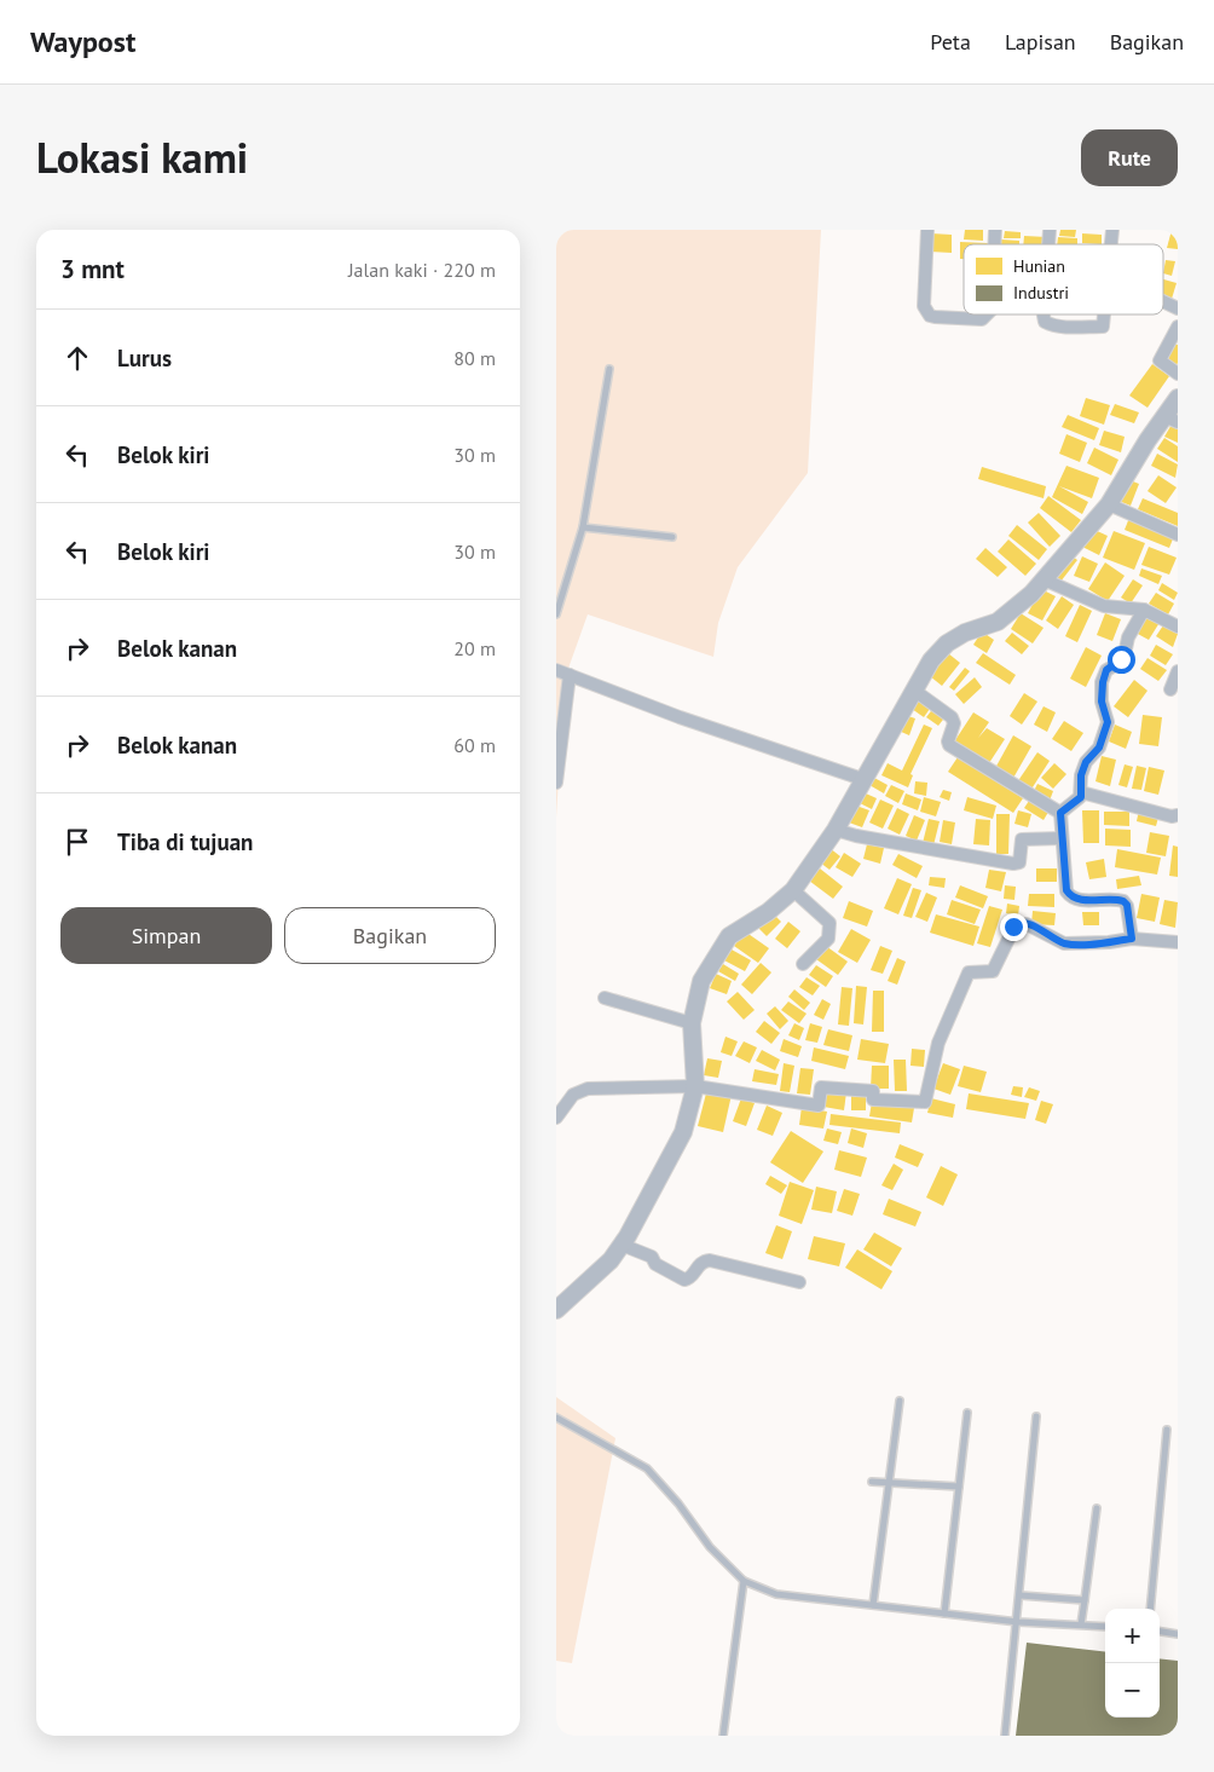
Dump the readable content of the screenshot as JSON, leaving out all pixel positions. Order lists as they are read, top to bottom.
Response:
{
  "legend": ["Hunian", "Industri"],
  "page": {
    "header": "Waypost",
    "nav": ["Peta", "Lapisan", "Bagikan"],
    "title": "Lokasi kami",
    "buttons": [
      "Rute",
      ["Simpan", "Bagikan"]
    ],
    "heading": ["3 mnt", "Jalan kaki · 220 m"],
    "list": [
      ["Lurus", "80 m"],
      ["Belok kiri", "30 m"],
      ["Belok kiri", "30 m"],
      ["Belok kanan", "20 m"],
      ["Belok kanan", "60 m"],
      "Tiba di tujuan"
    ],
    "map_buttons": ["+", "−"]
  }
}
